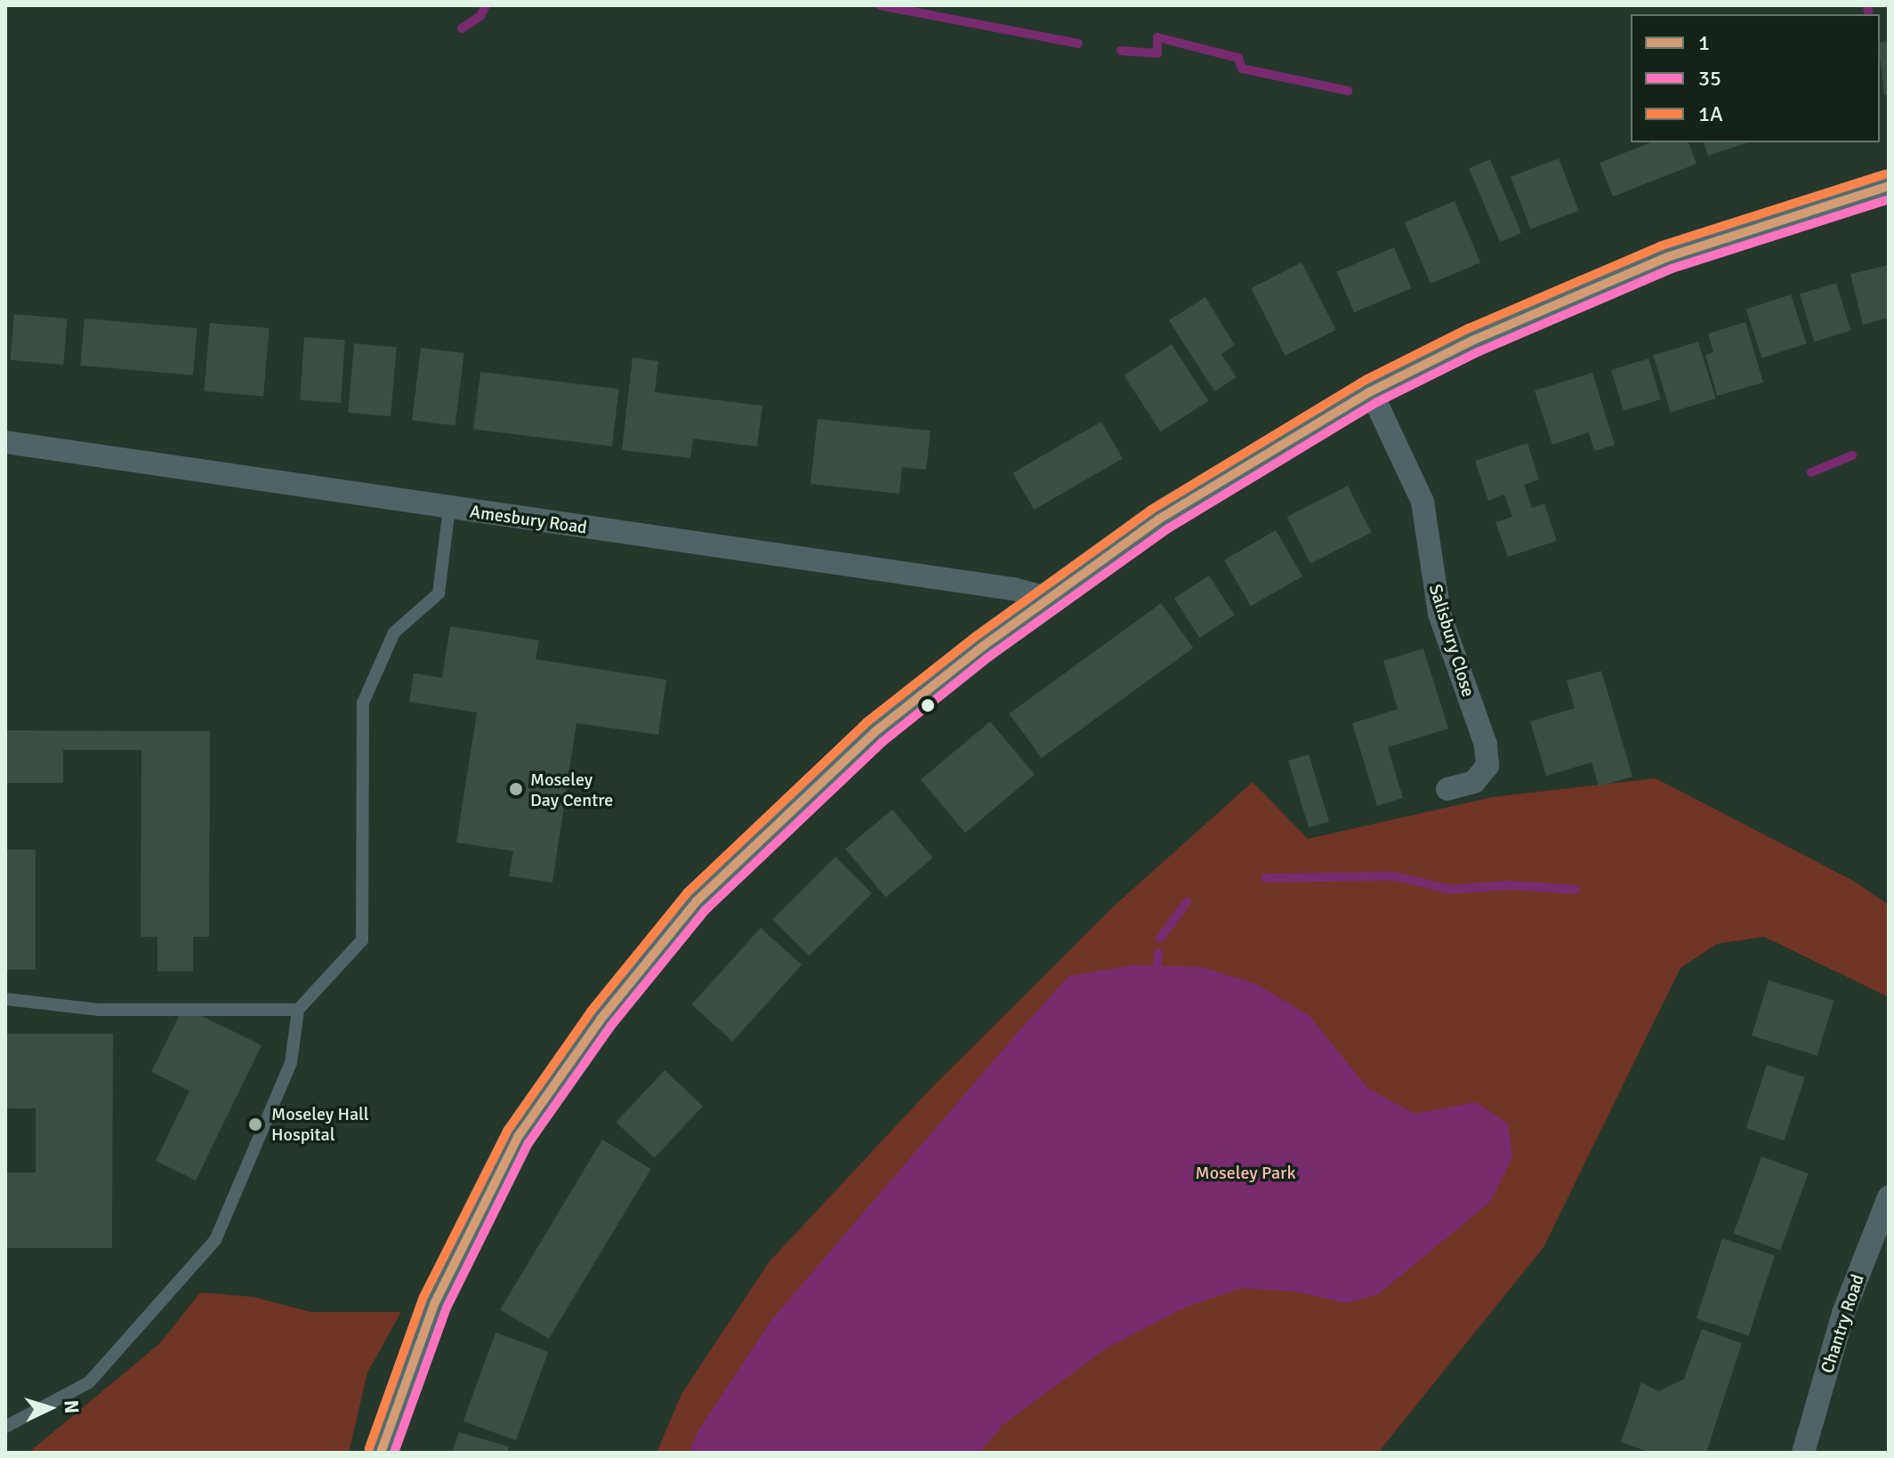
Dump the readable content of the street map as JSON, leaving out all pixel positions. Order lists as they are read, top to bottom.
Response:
{
  "streets": {
    "street": ["Amesbury Road", "Salisbury Close", "Chantry Road"]
  },
  "parks": ["Moseley Park"],
  "places": ["Moseley Day Centre", "Moseley Hall Hospital"],
  "lines": ["transit line 1A", "transit line 1", "transit line 35"],
  "legend": ["1", "35", "1A"],
  "north": "right"
}
